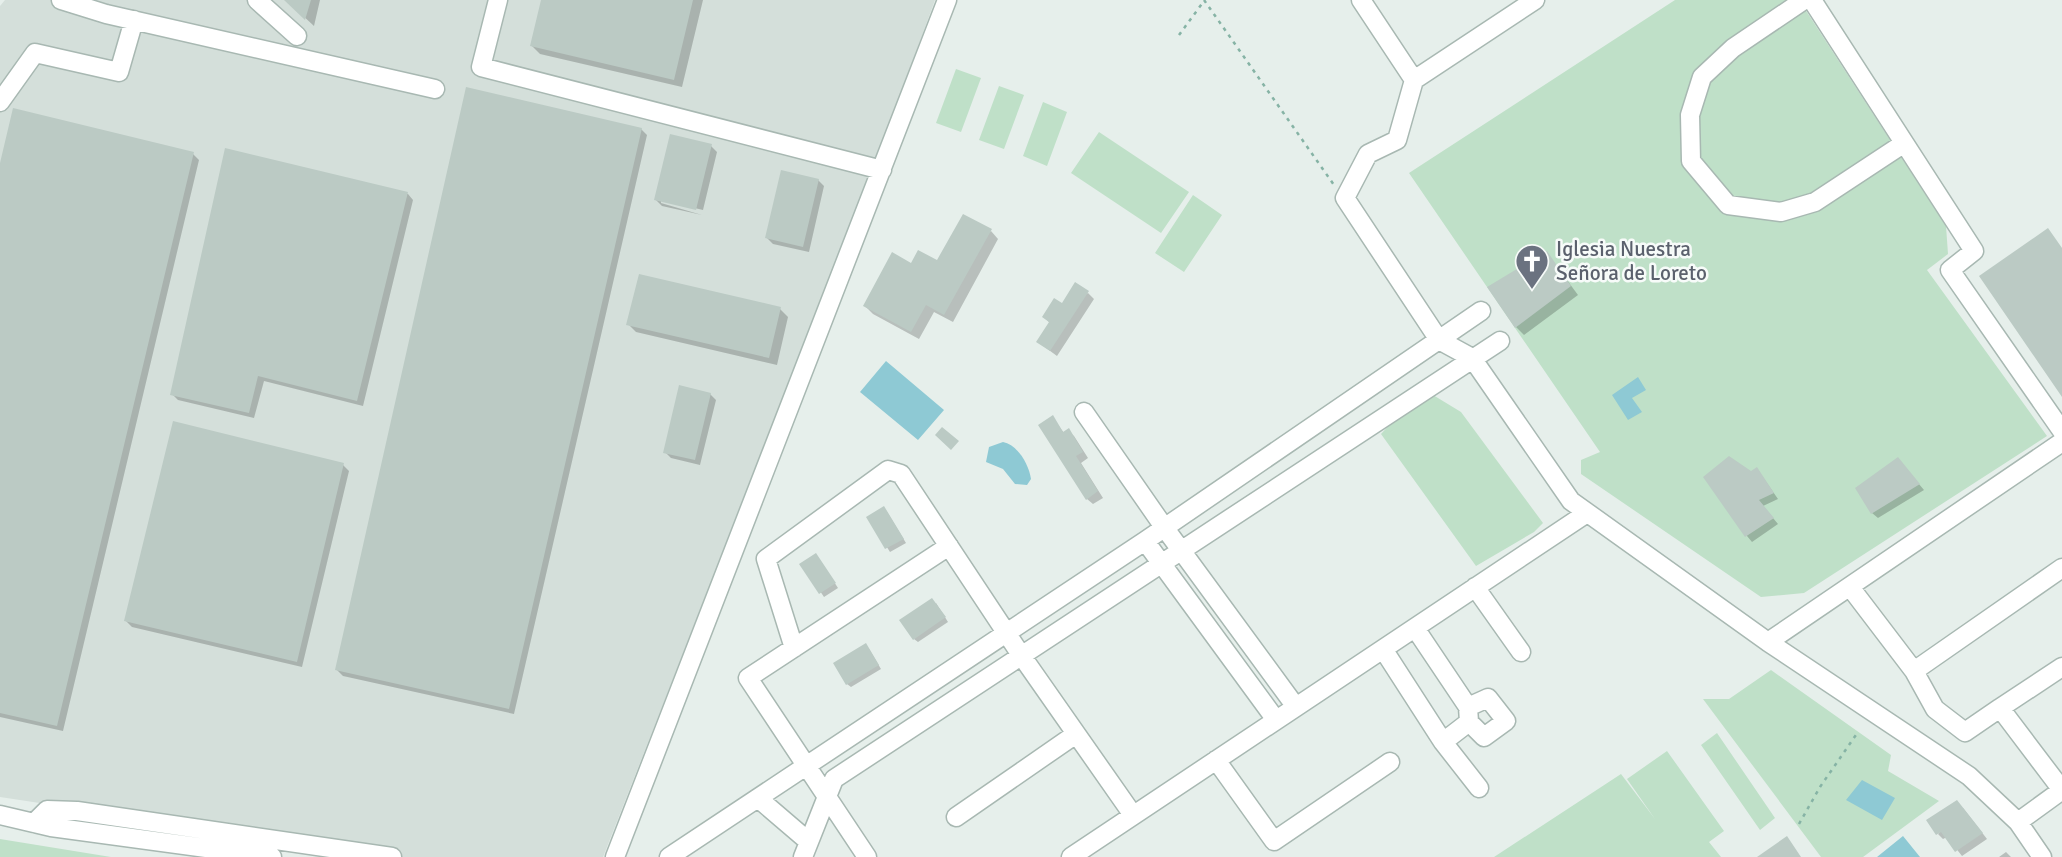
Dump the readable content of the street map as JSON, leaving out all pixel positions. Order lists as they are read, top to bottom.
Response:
{
  "places": {
    "church": ["Iglesia Nuestra Señora de Loreto"]
  }
}
